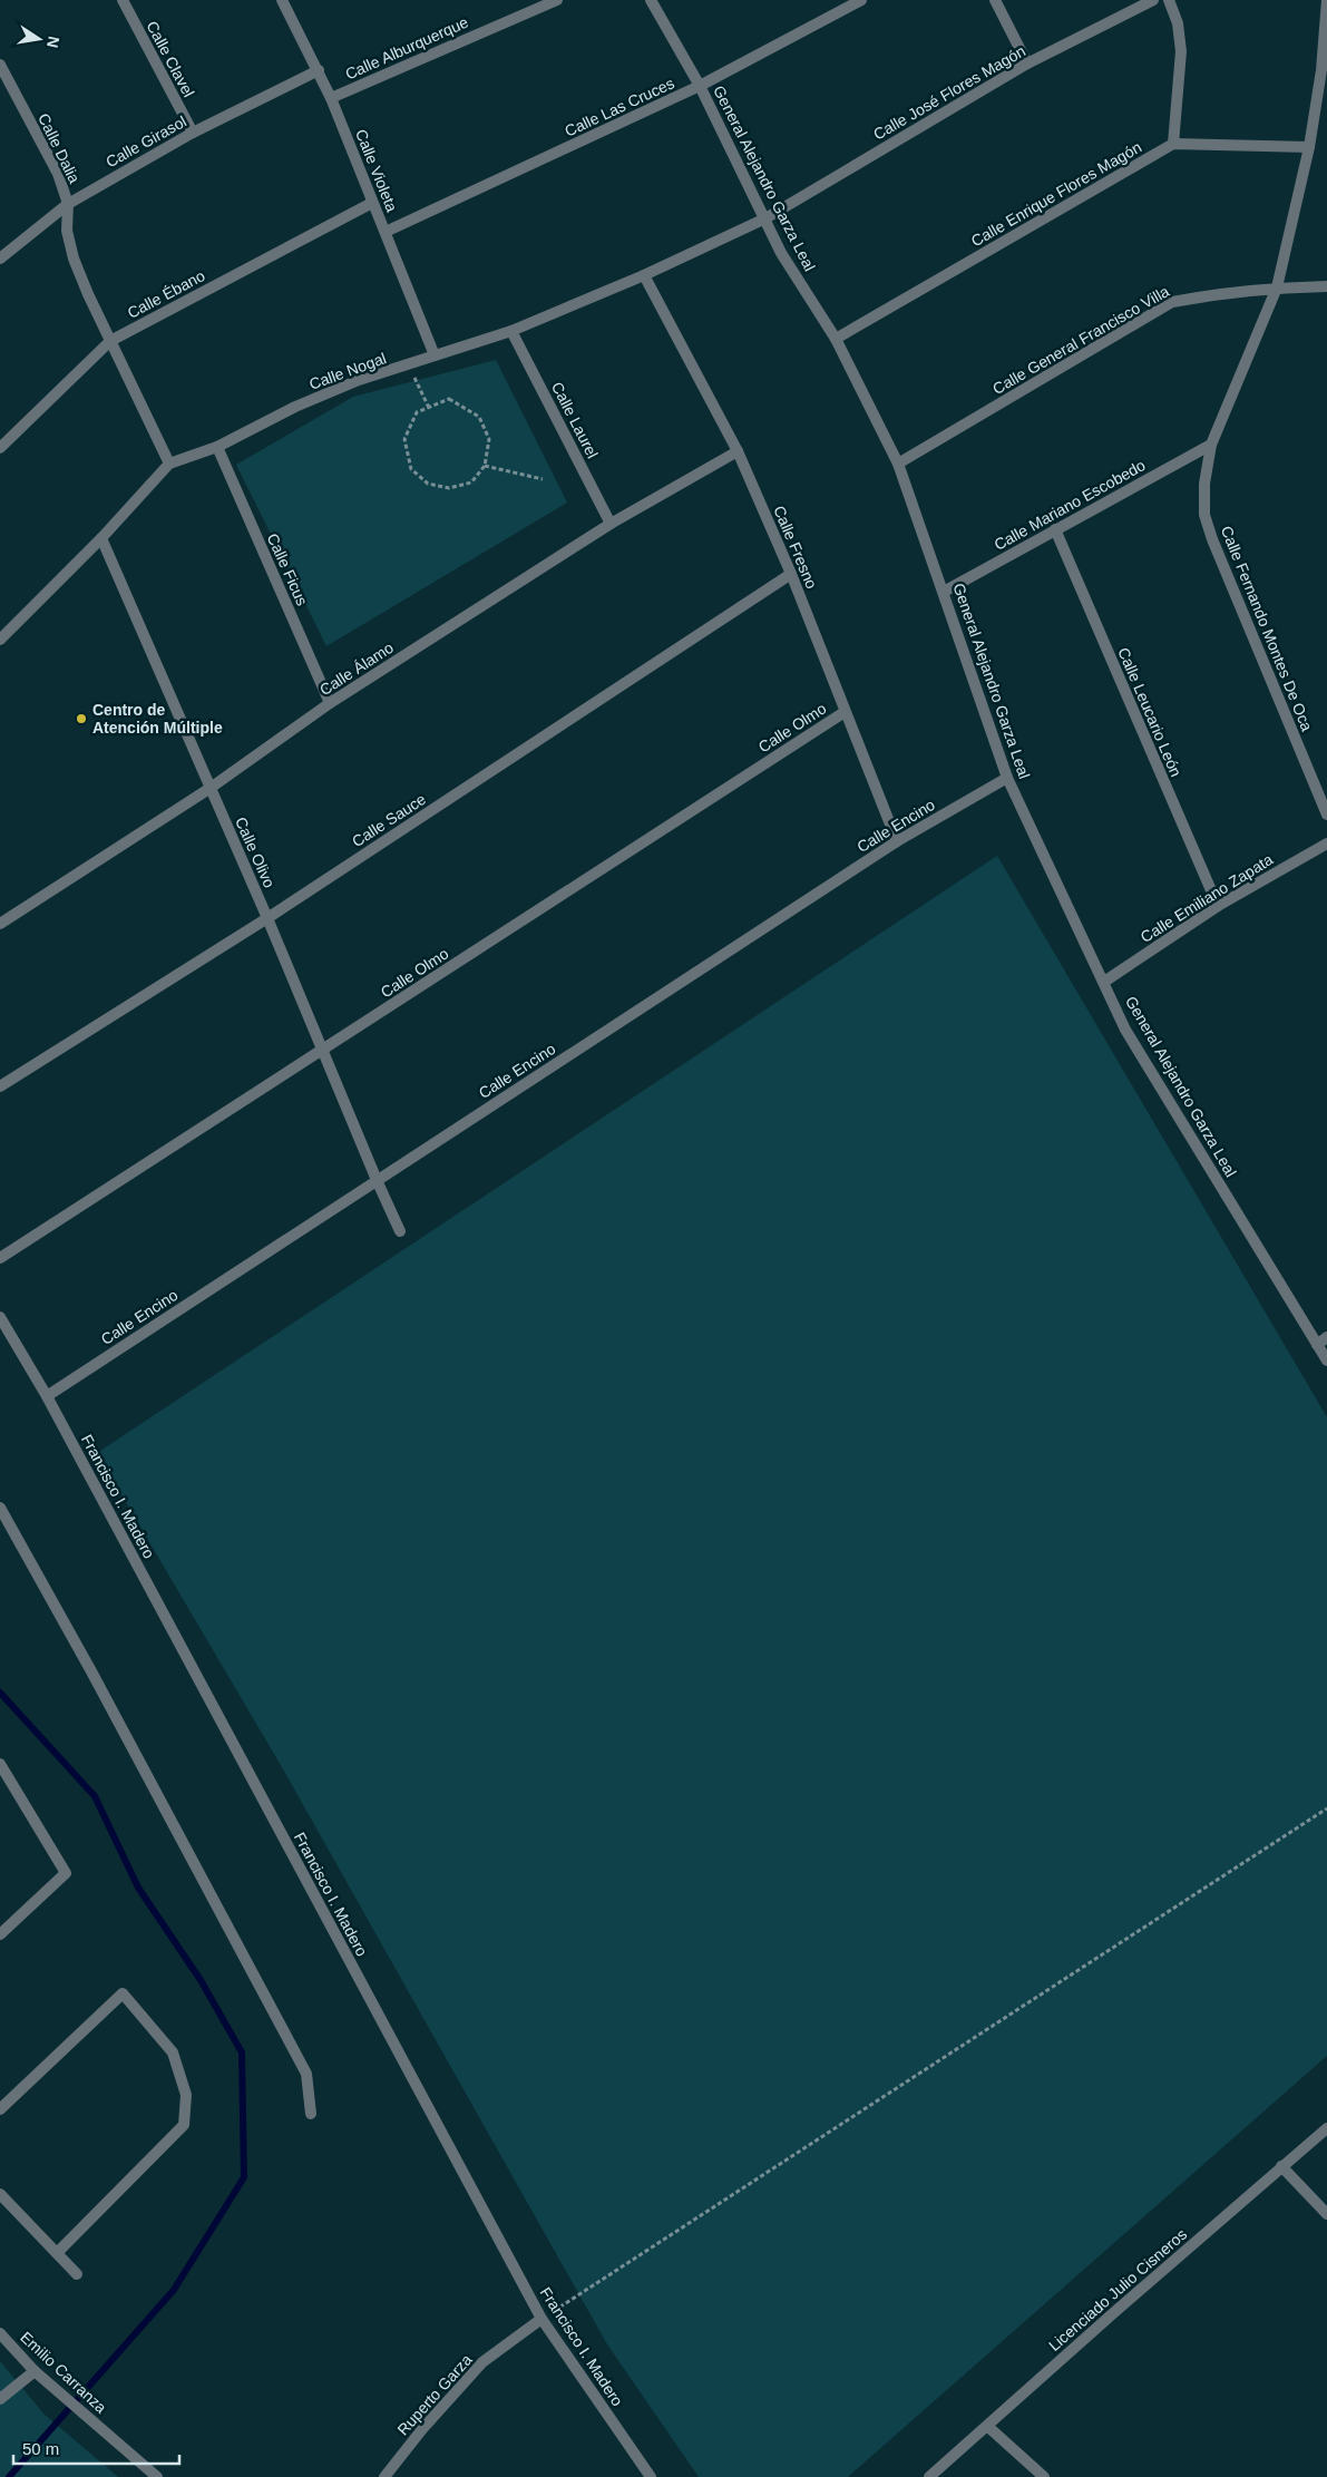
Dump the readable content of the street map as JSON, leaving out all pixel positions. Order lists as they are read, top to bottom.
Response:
{
  "streets": {
    "street": [
      "Calle Alburquerque",
      "Calle Clavel",
      "Calle José Flores Magón",
      "Calle Las Cruces",
      "Calle Girasol",
      "Calle Dalia",
      "Calle Violeta",
      "General Alejandro Garza Leal",
      "Calle Enrique Flores Magón",
      "Calle Ébano",
      "Calle General Francisco Villa",
      "Calle Nogal",
      "Calle Laurel",
      "Calle Mariano Escobedo",
      "Calle Fresno",
      "Calle Ficus",
      "Calle Fernando Montes De Oca",
      "Calle Álamo",
      "Calle Leucario León",
      "Calle Olmo",
      "Calle Sauce",
      "Calle Encino",
      "Calle Olivo",
      "Calle Emiliano Zapata",
      "Francisco I. Madero",
      "Licenciado Julio Cisneros",
      "Emilio Carranza",
      "Ruperto Garza"
    ]
  },
  "crossings": [
    ["Calle Alburquerque", "Calle Violeta"],
    ["Calle Clavel", "Calle Girasol"],
    ["Calle José Flores Magón", "General Alejandro Garza Leal"],
    ["Calle José Flores Magón", "Calle Nogal"],
    ["Calle Las Cruces", "Calle Violeta"],
    ["Calle Las Cruces", "General Alejandro Garza Leal"],
    ["Calle Girasol", "Calle Dalia"],
    ["Calle Girasol", "Calle Violeta"],
    ["Calle Dalia", "Calle Ébano"],
    ["Calle Dalia", "Calle Nogal"],
    ["Calle Violeta", "Calle Ébano"],
    ["Calle Violeta", "Calle Nogal"],
    ["General Alejandro Garza Leal", "Calle Enrique Flores Magón"],
    ["General Alejandro Garza Leal", "Calle General Francisco Villa"],
    ["General Alejandro Garza Leal", "Calle Nogal"],
    ["General Alejandro Garza Leal", "Calle Mariano Escobedo"],
    ["General Alejandro Garza Leal", "Calle Encino"],
    ["General Alejandro Garza Leal", "Calle Emiliano Zapata"],
    ["Calle General Francisco Villa", "Calle Fernando Montes De Oca"],
    ["Calle Nogal", "Calle Laurel"],
    ["Calle Nogal", "Calle Fresno"],
    ["Calle Nogal", "Calle Ficus"],
    ["Calle Nogal", "Calle Olivo"],
    ["Calle Laurel", "Calle Álamo"],
    ["Calle Mariano Escobedo", "Calle Fernando Montes De Oca"],
    ["Calle Mariano Escobedo", "Calle Leucario León"],
    ["Calle Fresno", "Calle Álamo"],
    ["Calle Fresno", "Calle Olmo"],
    ["Calle Fresno", "Calle Sauce"],
    ["Calle Fresno", "Calle Encino"],
    ["Calle Ficus", "Calle Álamo"],
    ["Calle Álamo", "Calle Olivo"],
    ["Calle Leucario León", "Calle Emiliano Zapata"],
    ["Calle Olmo", "Calle Olivo"],
    ["Calle Sauce", "Calle Olivo"],
    ["Calle Encino", "Calle Olivo"],
    ["Calle Encino", "Francisco I. Madero"],
    ["Francisco I. Madero", "Ruperto Garza"]
  ],
  "places": ["Centro de Atención Múltiple"],
  "scale_bar": "50 m",
  "north": "right"
}
